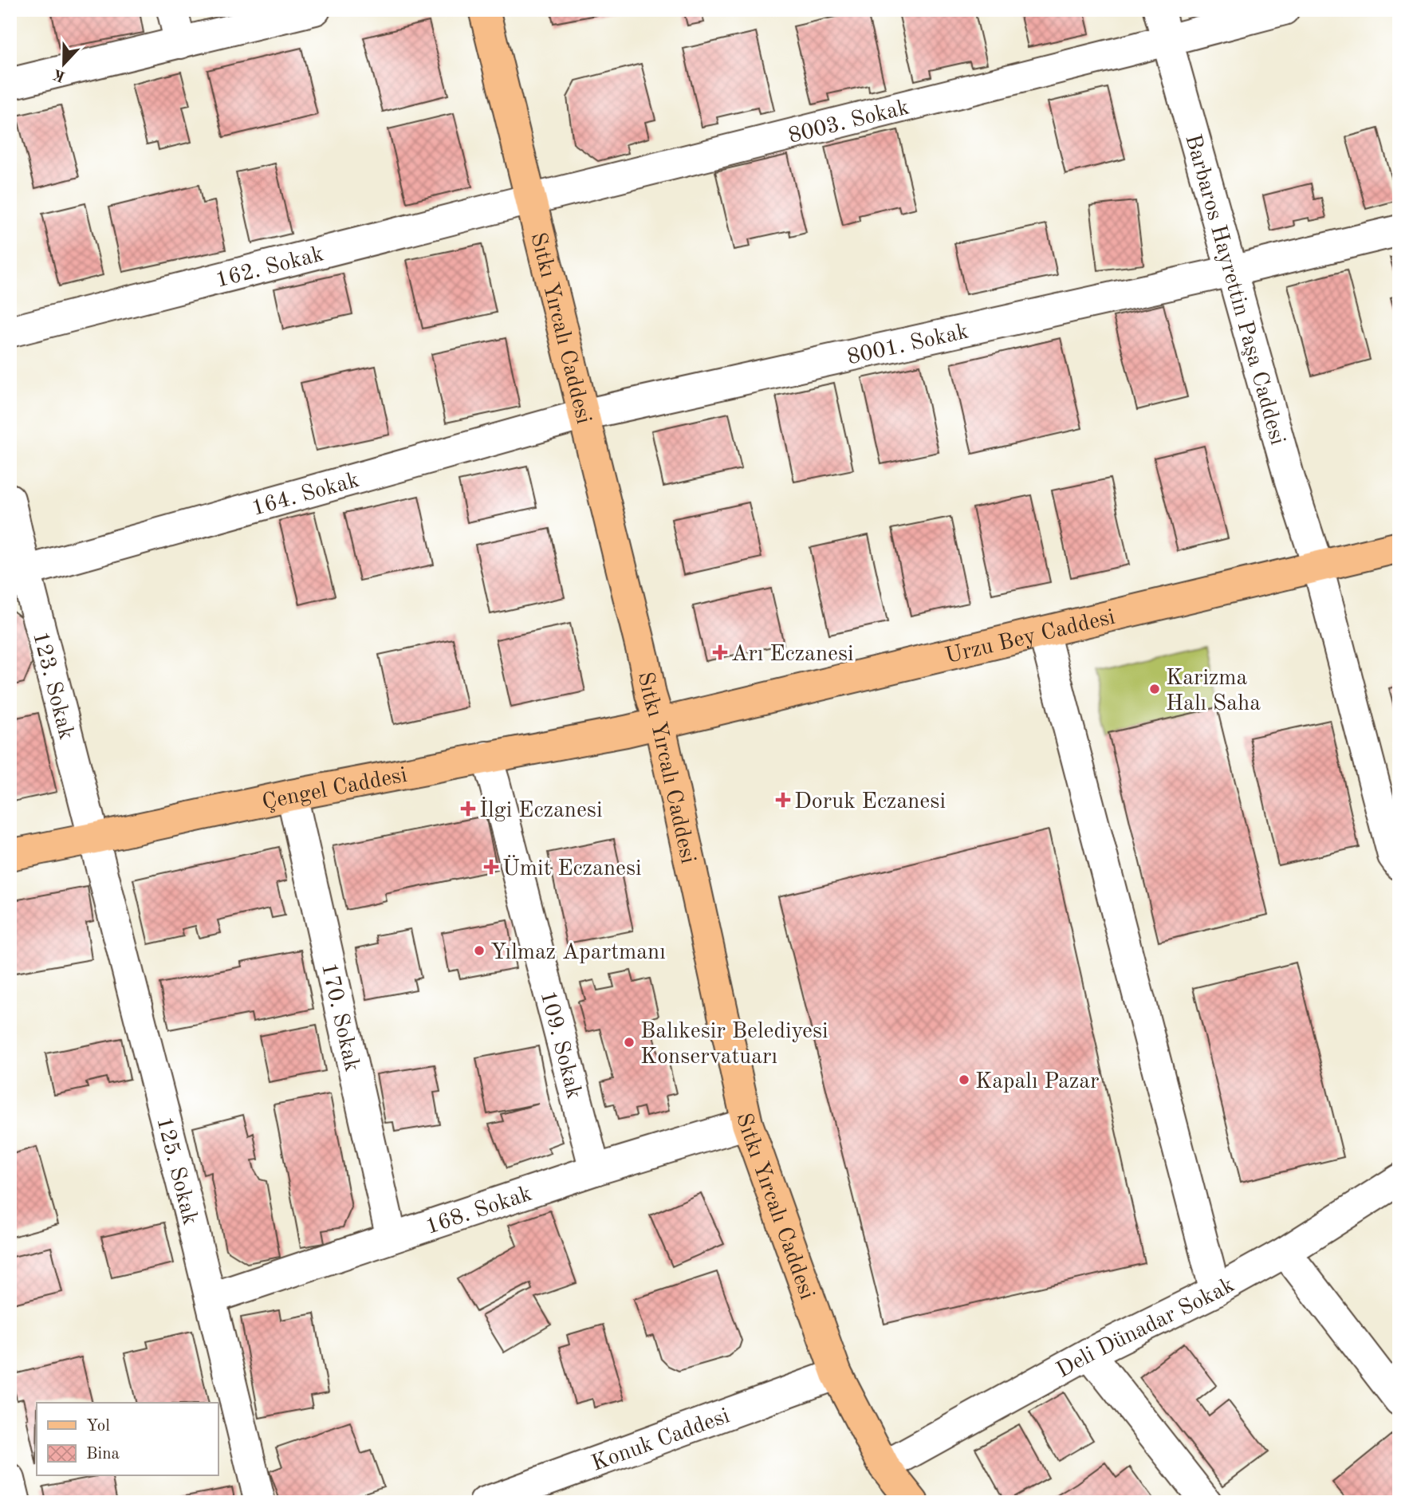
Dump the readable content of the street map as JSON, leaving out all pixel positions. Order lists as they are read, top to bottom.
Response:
{
  "streets": {
    "main road": ["Sıtkı Yırcalı Caddesi", "Urzu Bey Caddesi", "Çengel Caddesi"],
    "street": [
      "8003. Sokak",
      "162. Sokak",
      "Barbaros Hayrettin Paşa Caddesi",
      "8001. Sokak",
      "164. Sokak",
      "123. Sokak",
      "170. Sokak",
      "109. Sokak",
      "125. Sokak",
      "168. Sokak",
      "Deli Dünadar Sokak",
      "Konuk Caddesi"
    ]
  },
  "crossings": [
    ["8003. Sokak", "162. Sokak"],
    ["8003. Sokak", "Barbaros Hayrettin Paşa Caddesi"],
    ["8003. Sokak", "Sıtkı Yırcalı Caddesi"],
    ["162. Sokak", "Sıtkı Yırcalı Caddesi"],
    ["Barbaros Hayrettin Paşa Caddesi", "8001. Sokak"],
    ["Barbaros Hayrettin Paşa Caddesi", "Urzu Bey Caddesi"],
    ["Sıtkı Yırcalı Caddesi", "8001. Sokak"],
    ["Sıtkı Yırcalı Caddesi", "164. Sokak"],
    ["Sıtkı Yırcalı Caddesi", "Urzu Bey Caddesi"],
    ["Sıtkı Yırcalı Caddesi", "Çengel Caddesi"],
    ["Sıtkı Yırcalı Caddesi", "168. Sokak"],
    ["Sıtkı Yırcalı Caddesi", "Deli Dünadar Sokak"],
    ["Sıtkı Yırcalı Caddesi", "Konuk Caddesi"],
    ["8001. Sokak", "164. Sokak"],
    ["164. Sokak", "123. Sokak"],
    ["Urzu Bey Caddesi", "Çengel Caddesi"],
    ["123. Sokak", "Çengel Caddesi"],
    ["123. Sokak", "125. Sokak"],
    ["Çengel Caddesi", "170. Sokak"],
    ["Çengel Caddesi", "109. Sokak"],
    ["Çengel Caddesi", "125. Sokak"],
    ["170. Sokak", "168. Sokak"],
    ["109. Sokak", "168. Sokak"],
    ["125. Sokak", "168. Sokak"]
  ],
  "places": {
    "health": [
      "Arı Eczanesi",
      "Doruk Eczanesi",
      "İlgi Eczanesi",
      "Ümit Eczanesi"
    ],
    "other": [
      "Karizma Halı Saha",
      "Yılmaz Apartmanı",
      "Balıkesir Belediyesi Konservatuarı",
      "Kapalı Pazar"
    ]
  },
  "legend": ["Yol", "Bina"],
  "north": "bottom"
}
